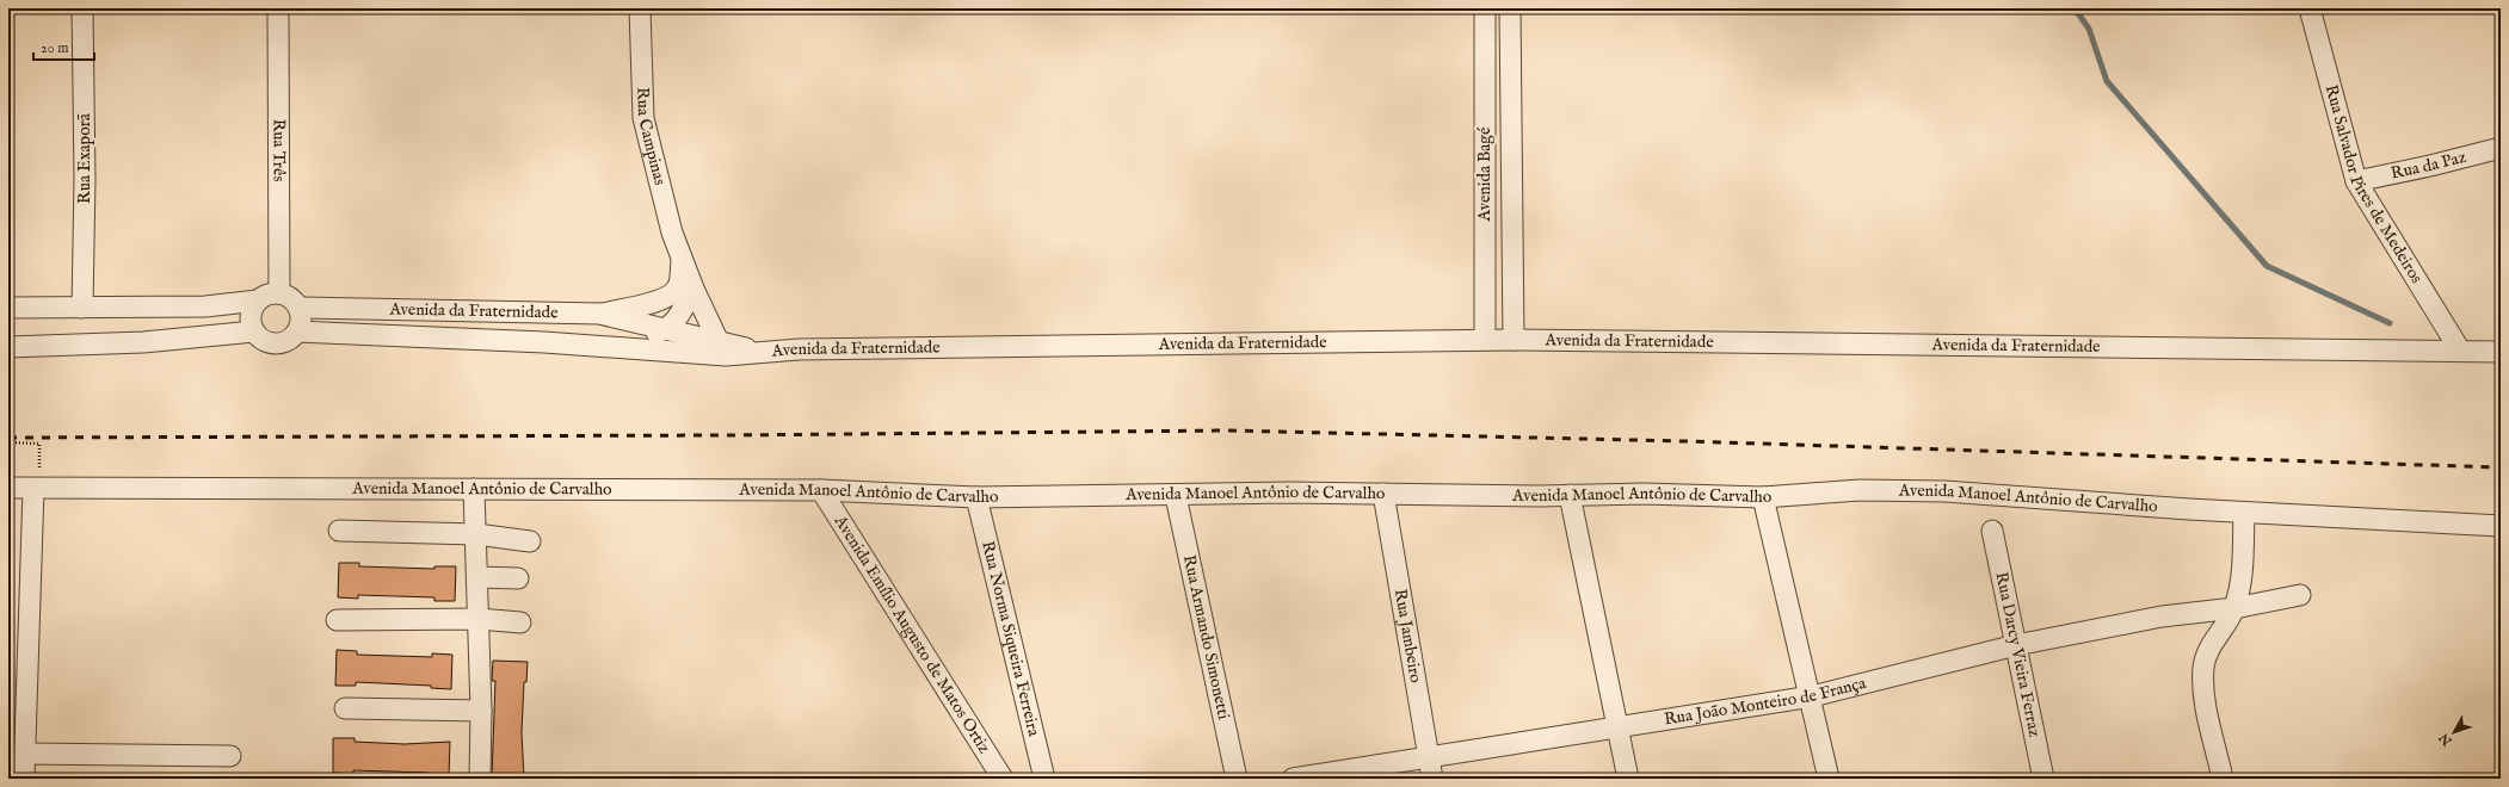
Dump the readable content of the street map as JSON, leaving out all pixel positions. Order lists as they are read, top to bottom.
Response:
{
  "streets": {
    "street": [
      "Rua Campinas",
      "Rua Três",
      "Rua Exaporã",
      "Rua da Paz",
      "Avenida Bagé",
      "Rua Salvador Pires de Medeiros",
      "Avenida da Fraternidade",
      "Avenida Manoel Antônio de Carvalho",
      "Avenida Emílio Augusto de Matos Ortiz",
      "Rua Jambeiro",
      "Rua Norma Siqueira Ferreira",
      "Rua Armando Simonetti",
      "Rua Darcy Vieira Ferraz",
      "Rua João Monteiro de França"
    ]
  },
  "crossings": [
    ["Rua Campinas", "Avenida da Fraternidade"],
    ["Rua Três", "Avenida da Fraternidade"],
    ["Rua da Paz", "Rua Salvador Pires de Medeiros"],
    ["Avenida Bagé", "Avenida da Fraternidade"],
    ["Rua Salvador Pires de Medeiros", "Avenida da Fraternidade"],
    ["Avenida Manoel Antônio de Carvalho", "Avenida Emílio Augusto de Matos Ortiz"],
    ["Avenida Manoel Antônio de Carvalho", "Rua Jambeiro"],
    ["Avenida Manoel Antônio de Carvalho", "Rua Norma Siqueira Ferreira"],
    ["Avenida Manoel Antônio de Carvalho", "Rua Armando Simonetti"],
    ["Rua Jambeiro", "Rua João Monteiro de França"],
    ["Rua Darcy Vieira Ferraz", "Rua João Monteiro de França"]
  ],
  "scale_bar": "20 m",
  "north": "bottom left"
}
